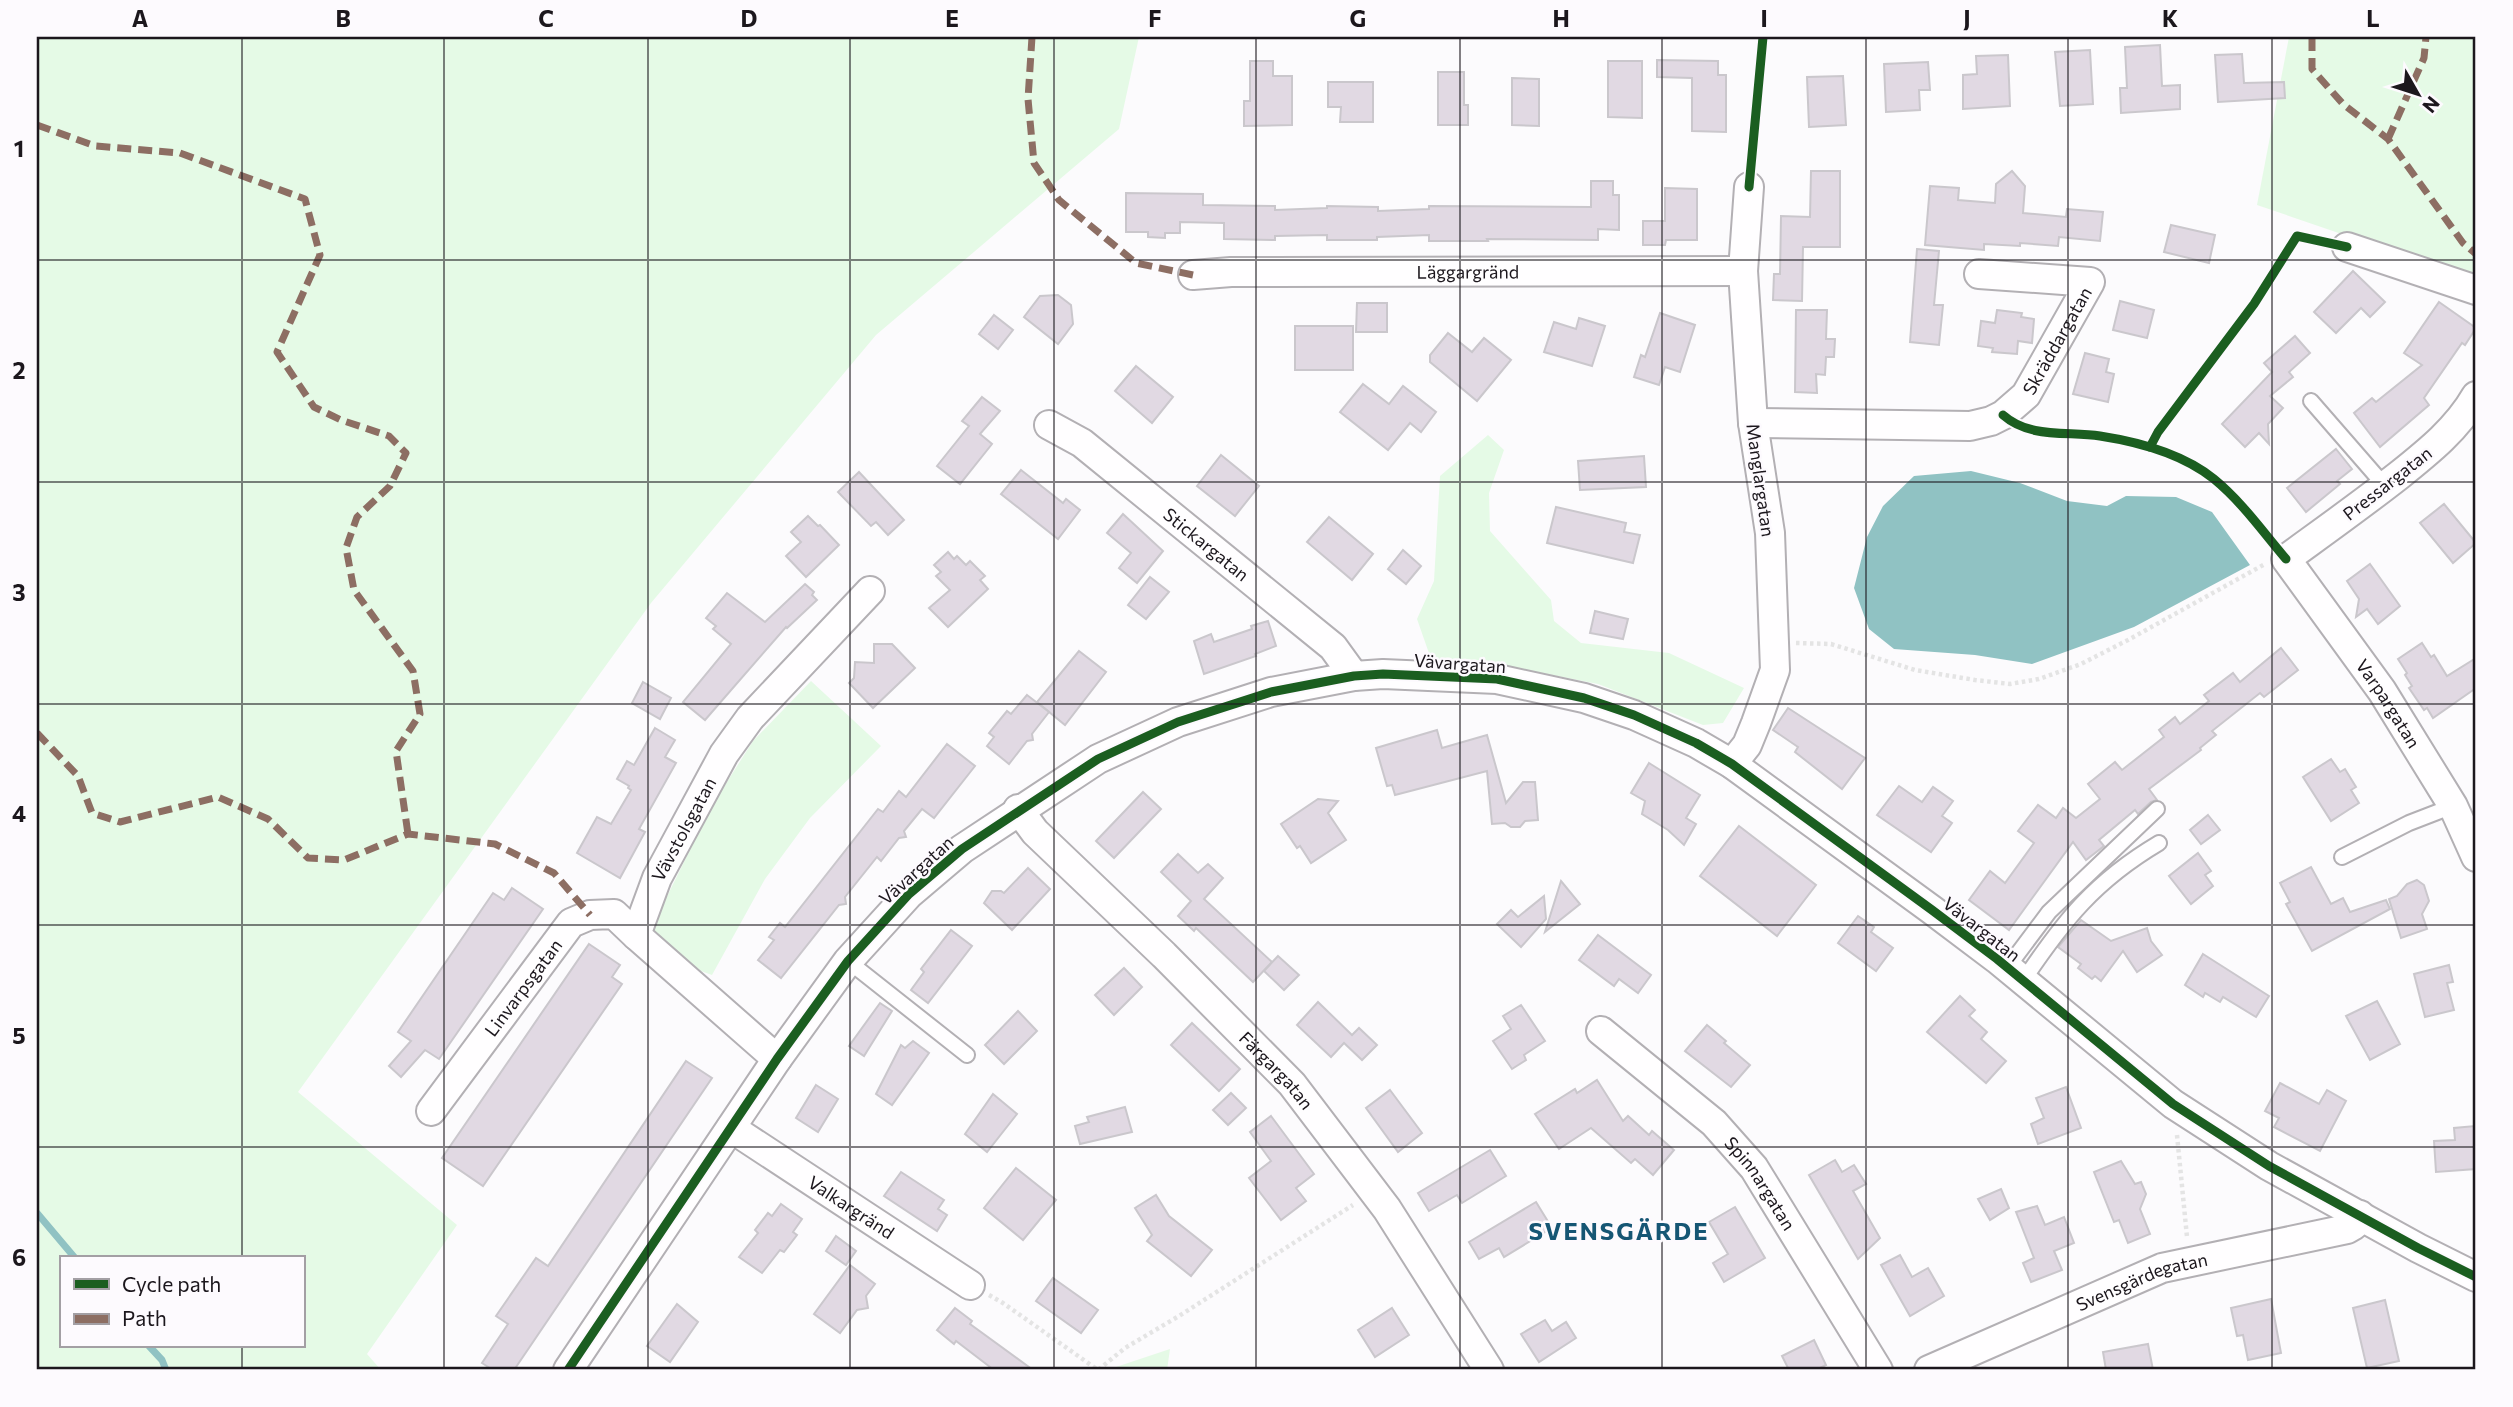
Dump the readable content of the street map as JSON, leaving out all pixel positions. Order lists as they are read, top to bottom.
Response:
{
  "streets": {
    "street": [
      "Läggargränd",
      "Skräddargatan",
      "Manglargatan",
      "Pressargatan",
      "Stickargatan",
      "Vävargatan",
      "Varpargatan",
      "Vävstolsgatan",
      "Linvarpsgatan",
      "Färgargatan",
      "Spinnargatan",
      "Valkargränd",
      "Svensgärdegatan"
    ]
  },
  "crossings": [
    ["Läggargränd", "Manglargatan"],
    ["Skräddargatan", "Manglargatan"],
    ["Manglargatan", "Vävargatan"],
    ["Pressargatan", "Varpargatan"],
    ["Stickargatan", "Vävargatan"],
    ["Vävargatan", "Färgargatan"],
    ["Vävargatan", "Valkargränd"],
    ["Vävargatan", "Svensgärdegatan"],
    ["Vävstolsgatan", "Linvarpsgatan"]
  ],
  "districts": ["SVENSGÄRDE"],
  "legend": ["Cycle path", "Path"],
  "north": "bottom right",
  "grid": {
    "columns": [
      "A",
      "B",
      "C",
      "D",
      "E",
      "F",
      "G",
      "H",
      "I",
      "J",
      "K",
      "L"
    ],
    "rows": [
      "1",
      "2",
      "3",
      "4",
      "5",
      "6"
    ]
  }
}
